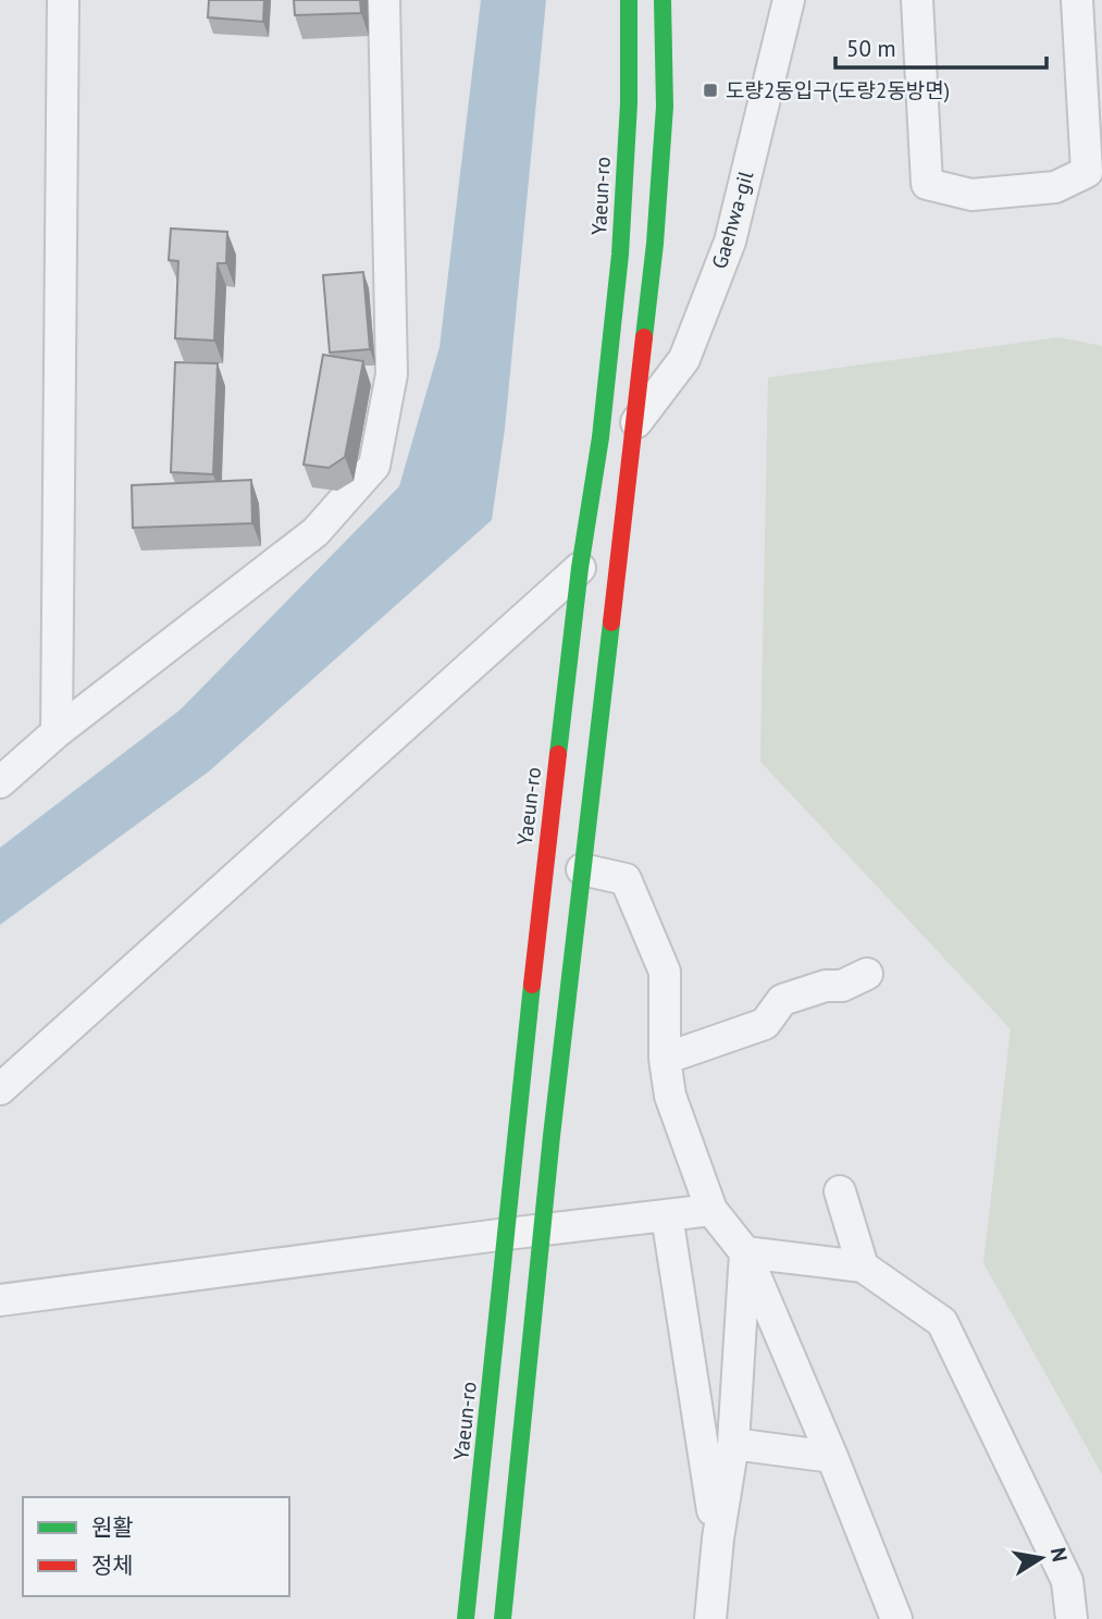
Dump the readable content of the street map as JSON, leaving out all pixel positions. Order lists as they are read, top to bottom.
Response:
{
  "streets": {
    "street": ["Yaeun-ro", "Gaehwa-gil"]
  },
  "places": {
    "transit": ["도량2동입구(도량2동방면)"]
  },
  "legend": ["원활", "정체"],
  "scale_bar": "50 m",
  "north": "right"
}
